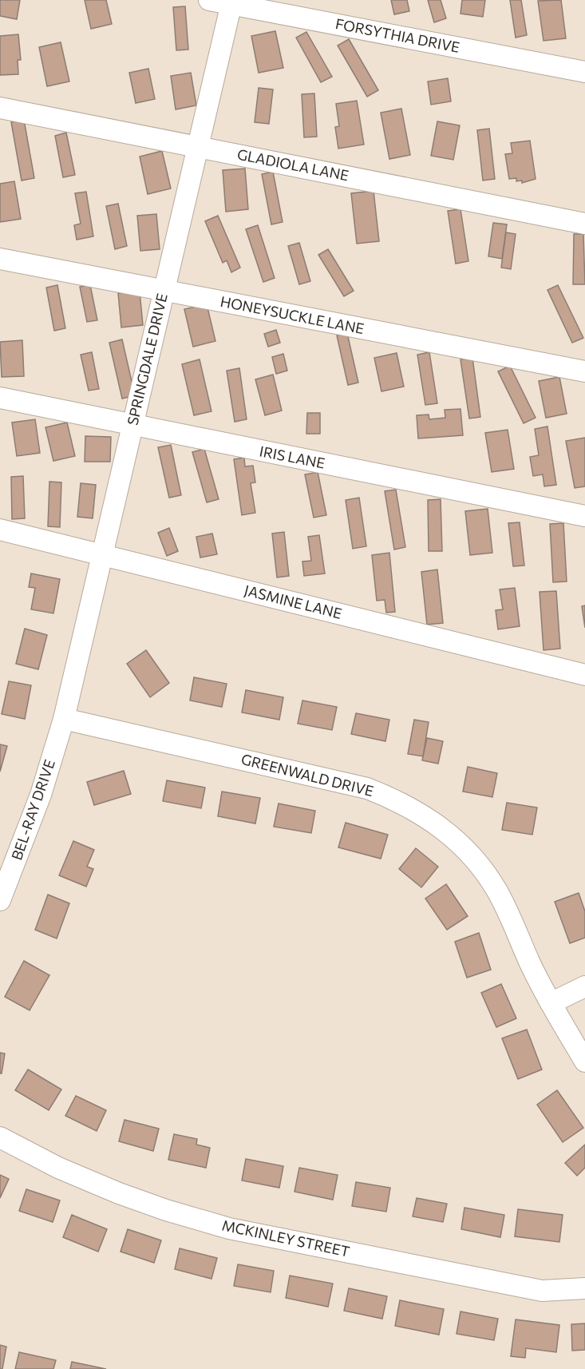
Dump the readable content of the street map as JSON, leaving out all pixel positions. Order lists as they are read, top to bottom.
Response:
{
  "streets": {
    "street": [
      "FORSYTHIA DRIVE",
      "GLADIOLA LANE",
      "HONEYSUCKLE LANE",
      "SPRINGDALE DRIVE",
      "IRIS LANE",
      "JASMINE LANE",
      "GREENWALD DRIVE",
      "BEL-RAY DRIVE",
      "MCKINLEY STREET"
    ]
  },
  "crossings": [
    ["FORSYTHIA DRIVE", "SPRINGDALE DRIVE"],
    ["GLADIOLA LANE", "SPRINGDALE DRIVE"],
    ["HONEYSUCKLE LANE", "SPRINGDALE DRIVE"],
    ["SPRINGDALE DRIVE", "IRIS LANE"],
    ["SPRINGDALE DRIVE", "JASMINE LANE"],
    ["SPRINGDALE DRIVE", "GREENWALD DRIVE"],
    ["SPRINGDALE DRIVE", "BEL-RAY DRIVE"],
    ["GREENWALD DRIVE", "BEL-RAY DRIVE"]
  ]
}
